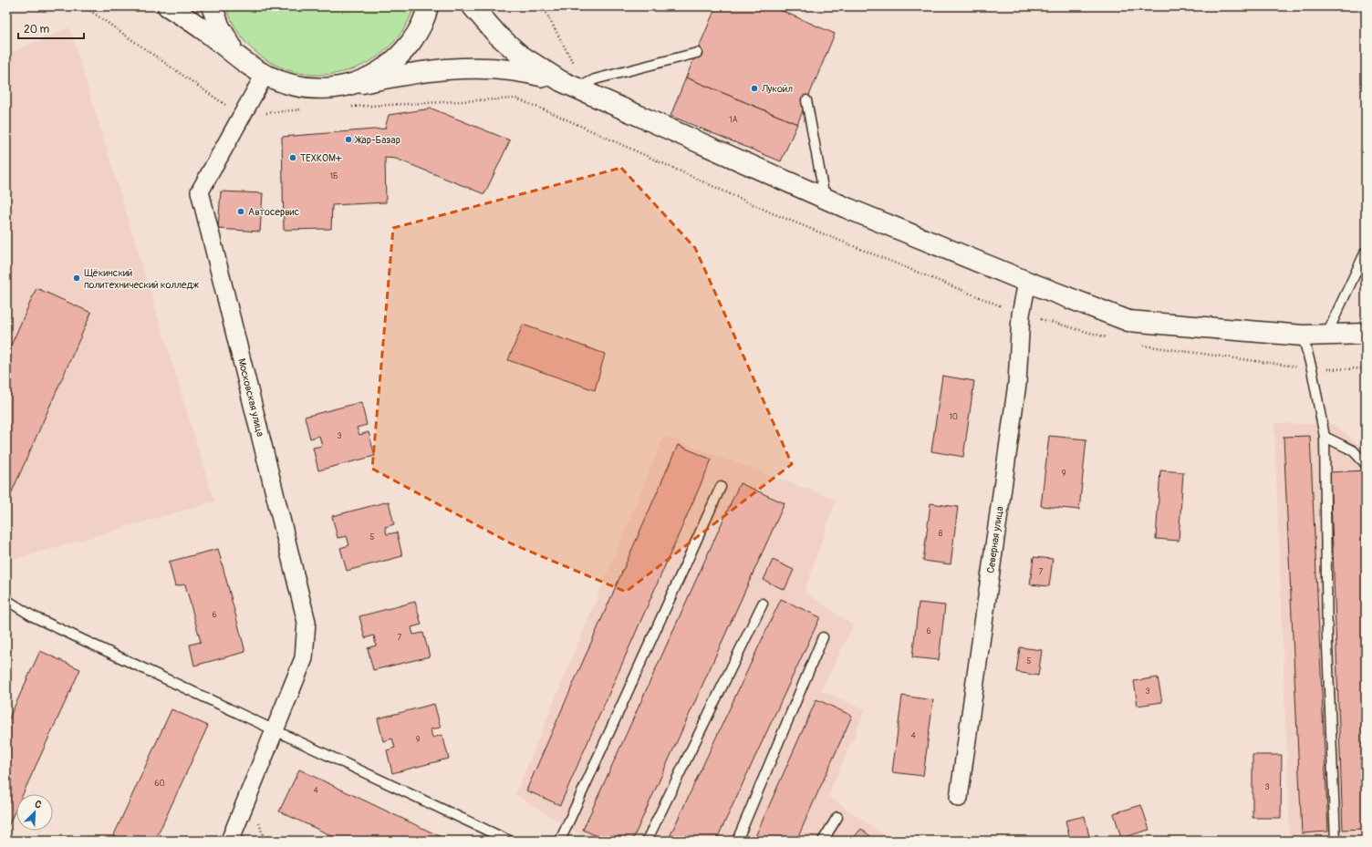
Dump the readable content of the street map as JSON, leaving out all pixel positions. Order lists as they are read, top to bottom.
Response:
{
  "streets": {
    "street": ["Московская улица", "Северная улица"]
  },
  "places": [
    "Лукойл",
    "Жар-Базар",
    "ТЕХКОМ+",
    "Автосервис",
    "Щёкинский политехнический колледж"
  ],
  "house_numbers": [
    "1А",
    "1Б",
    "10",
    "3",
    "9",
    "8",
    "5",
    "7",
    "6",
    "6",
    "7",
    "5",
    "3",
    "4",
    "9",
    "60",
    "3",
    "4"
  ],
  "scale_bar": "20 m",
  "north": "top right"
}
